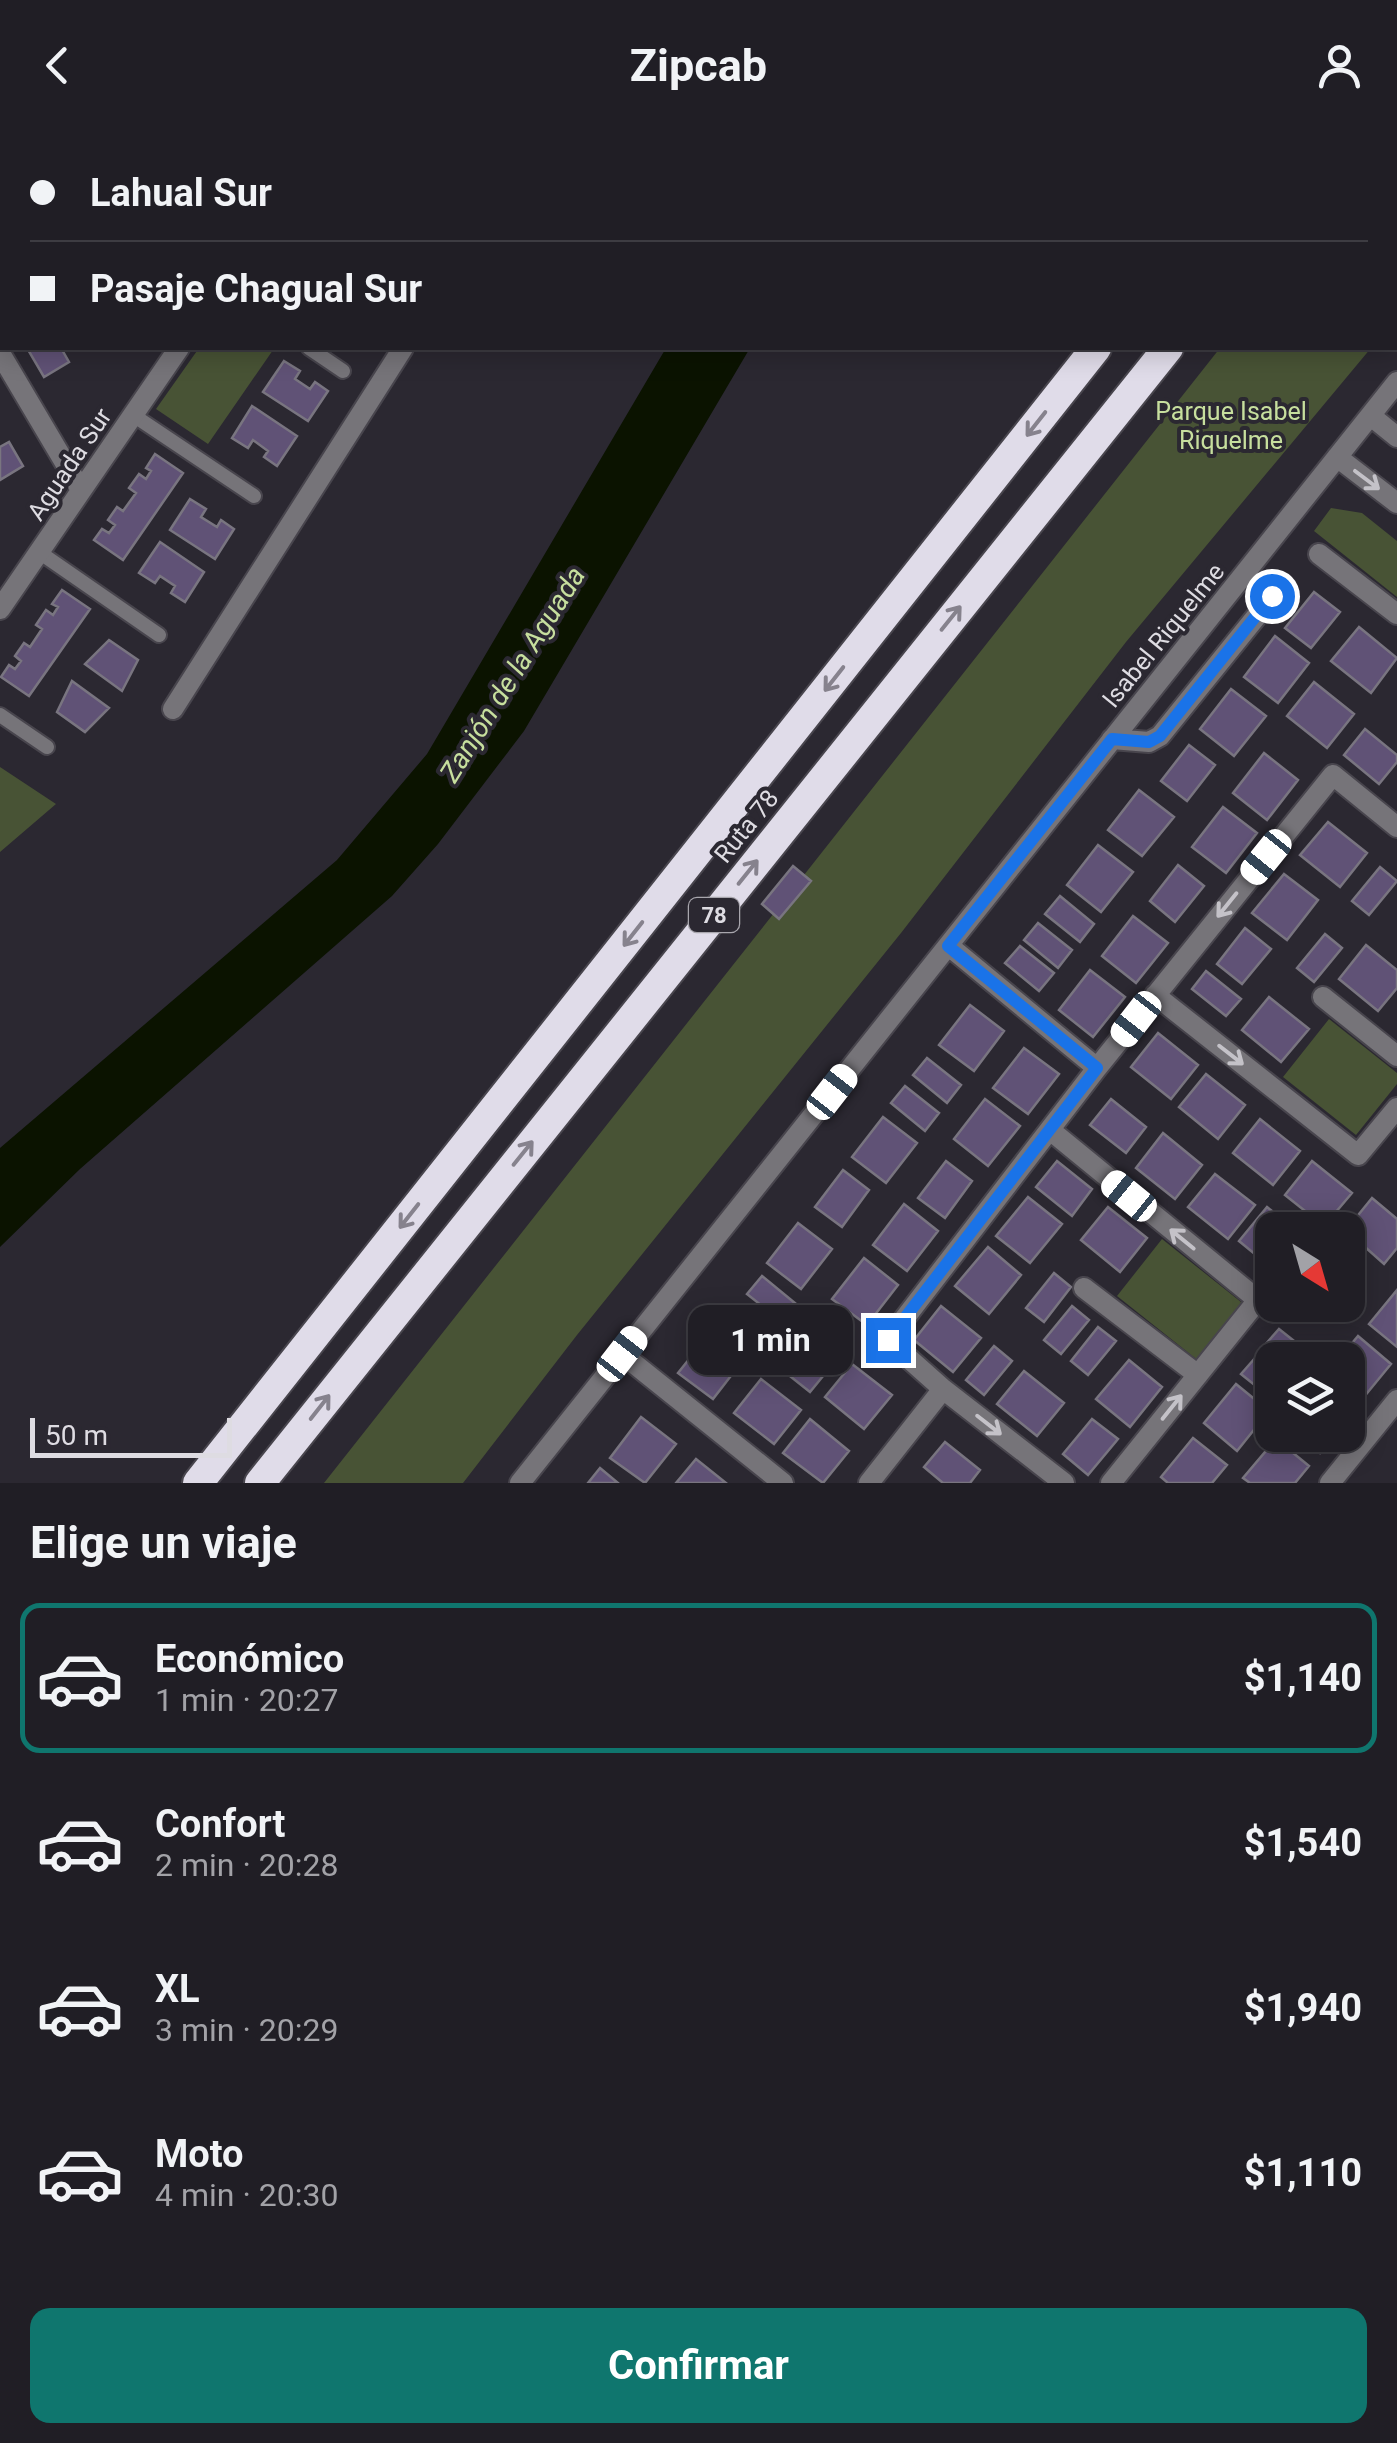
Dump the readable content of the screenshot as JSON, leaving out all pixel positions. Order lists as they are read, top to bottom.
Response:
{
  "streets": {
    "highway": ["Ruta 78", "78"],
    "street": ["Aguada Sur", "Isabel Riquelme"]
  },
  "water": ["Zanjón de la Aguada"],
  "parks": ["Parque Isabel Riquelme"],
  "scale_bar": "50 m",
  "north": "bottom right",
  "page": {
    "header": "Zipcab",
    "banner": ["Lahual Sur", "Pasaje Chagual Sur"],
    "bubble": "1 min",
    "scale": "50 m",
    "heading": "Elige un viaje",
    "list": [
      {
        "name": "Económico",
        "note": "1 min · 20:27",
        "value": "$1,140"
      },
      {
        "name": "Confort",
        "note": "2 min · 20:28",
        "value": "$1,540"
      },
      {
        "name": "XL",
        "note": "3 min · 20:29",
        "value": "$1,940"
      },
      {
        "name": "Moto",
        "note": "4 min · 20:30",
        "value": "$1,110"
      }
    ],
    "buttons": "Confirmar"
  }
}
